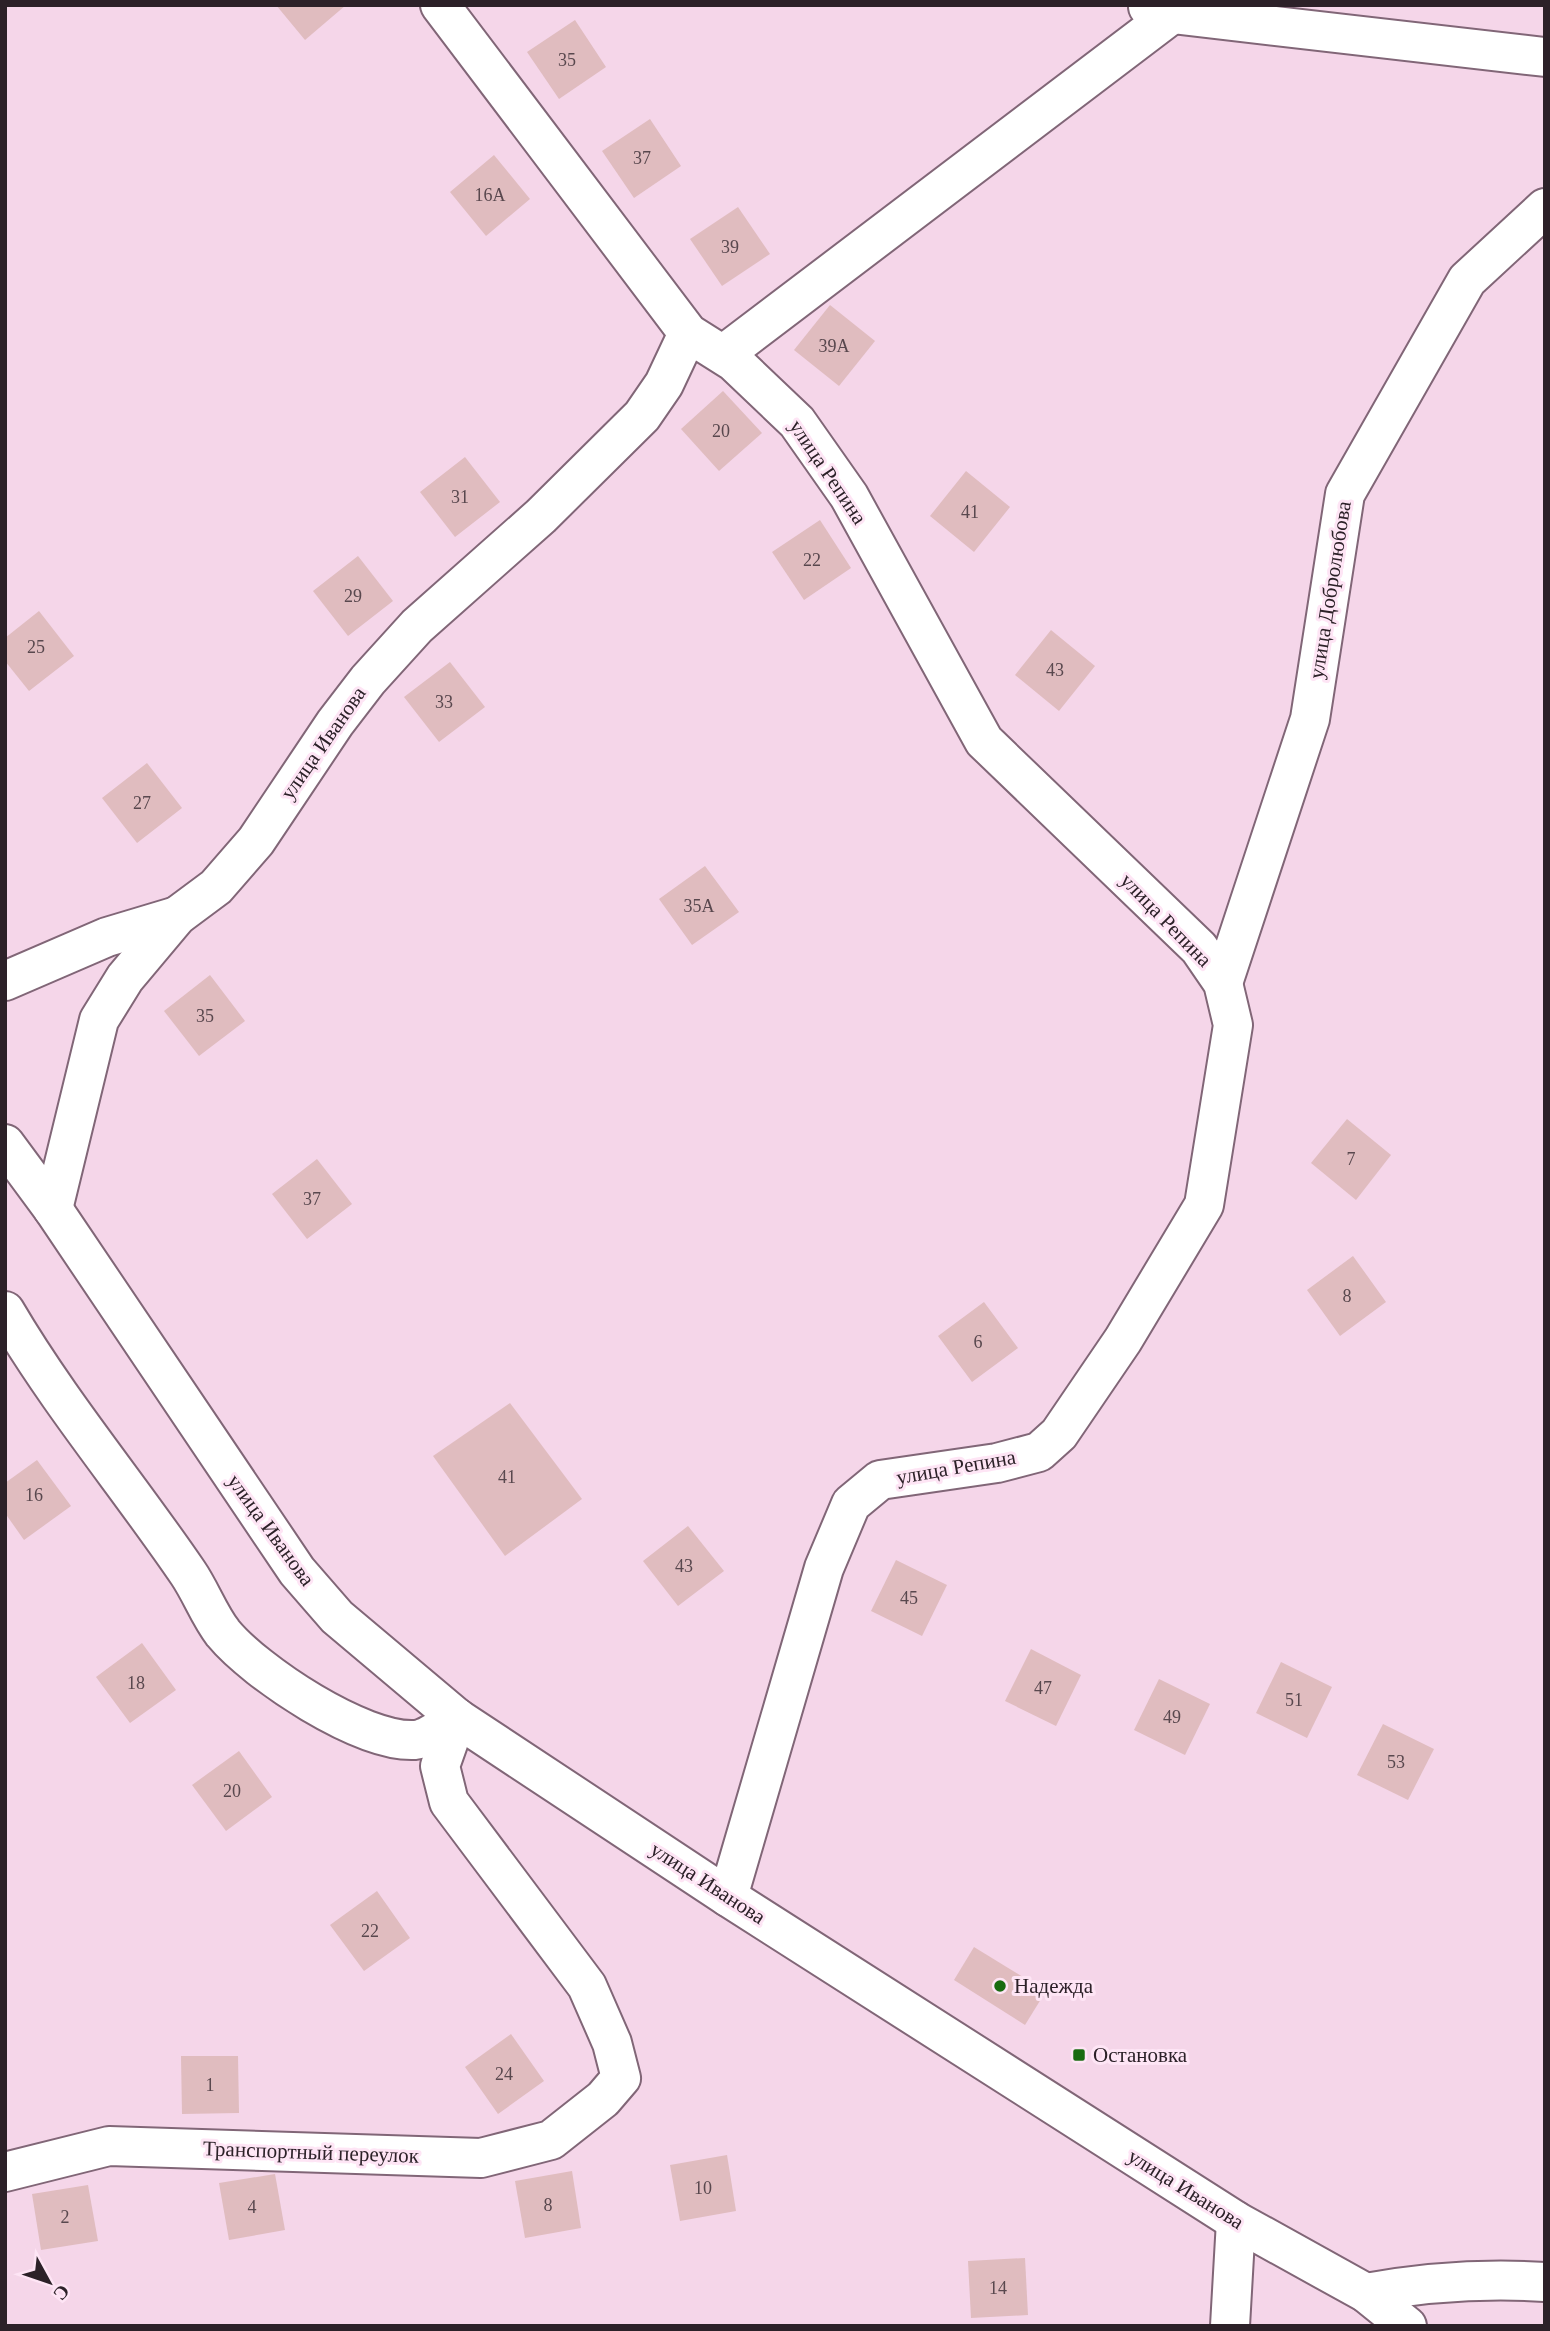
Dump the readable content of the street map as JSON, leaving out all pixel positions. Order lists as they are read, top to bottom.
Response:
{
  "streets": {
    "street": [
      "улица Репина",
      "улица Добролюбова",
      "улица Иванова",
      "Транспортный переулок"
    ]
  },
  "crossings": [
    ["улица Репина", "улица Добролюбова"],
    ["улица Репина", "улица Иванова"],
    ["улица Иванова", "Транспортный переулок"]
  ],
  "places": {
    "other": ["Надежда"],
    "transit": ["Остановка"]
  },
  "house_numbers": [
    "35",
    "37",
    "16А",
    "39",
    "39А",
    "20",
    "31",
    "41",
    "22",
    "29",
    "25",
    "43",
    "33",
    "27",
    "35А",
    "35",
    "7",
    "37",
    "8",
    "6",
    "41",
    "16",
    "43",
    "45",
    "18",
    "47",
    "51",
    "49",
    "53",
    "20",
    "22",
    "24",
    "1",
    "10",
    "8",
    "4",
    "2",
    "14"
  ],
  "north": "bottom right"
}
